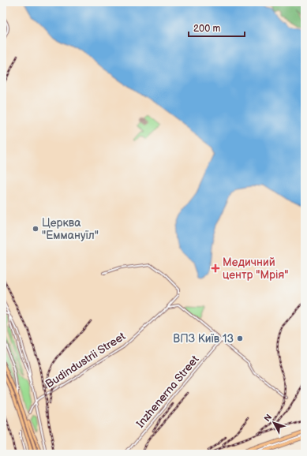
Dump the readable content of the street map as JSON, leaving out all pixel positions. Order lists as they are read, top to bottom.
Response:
{
  "streets": {
    "street": ["Budindustrii Street", "Inzhenerna Street"]
  },
  "places": {
    "other": ["Церква \"Еммануїл\"", "ВПЗ Київ 13"],
    "health": ["Медичний центр \"Мрія\""]
  },
  "scale_bar": "200 m",
  "north": "top left"
}
